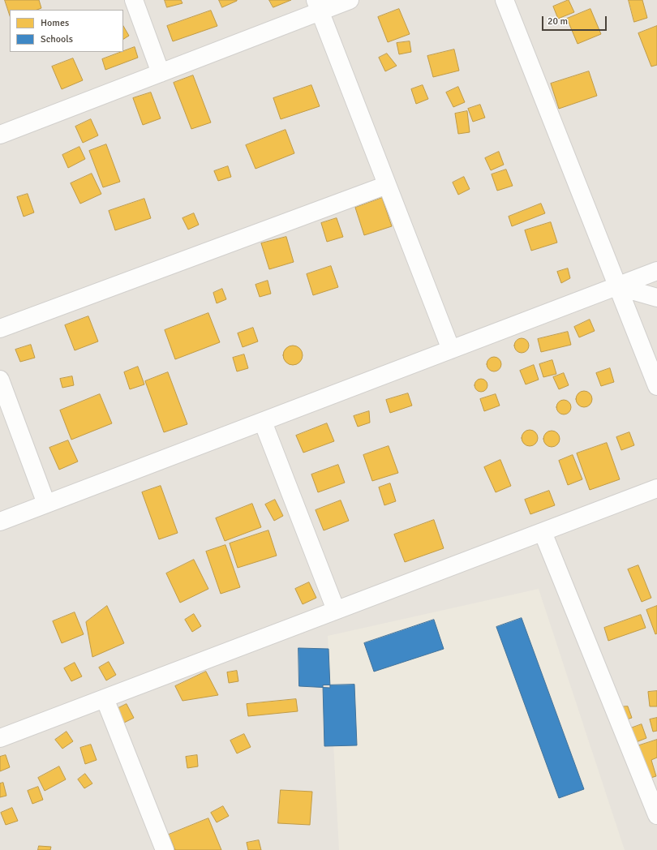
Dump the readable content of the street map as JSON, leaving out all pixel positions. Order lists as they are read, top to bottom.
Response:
{
  "legend": ["Homes", "Schools"],
  "scale_bar": "20 m"
}
